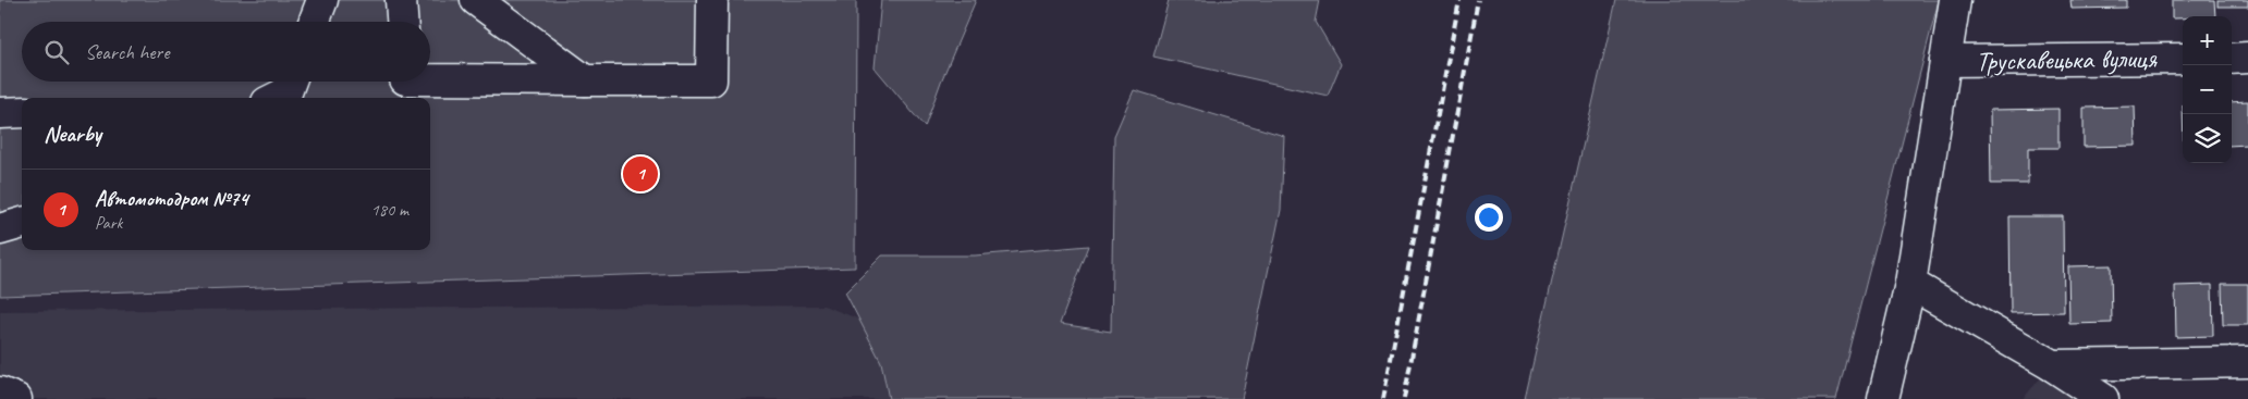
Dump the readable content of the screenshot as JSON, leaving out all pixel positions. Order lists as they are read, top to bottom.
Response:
{
  "streets": {
    "street": ["Трускавецька вулиця"]
  },
  "page": {
    "map_buttons": ["+", "−"],
    "search": "Search here",
    "heading": "Nearby",
    "pins": "1",
    "list": [
      {
        "mark": "1",
        "name": "Автомотодром №74",
        "note": "Park",
        "value": "180 m"
      }
    ]
  }
}
